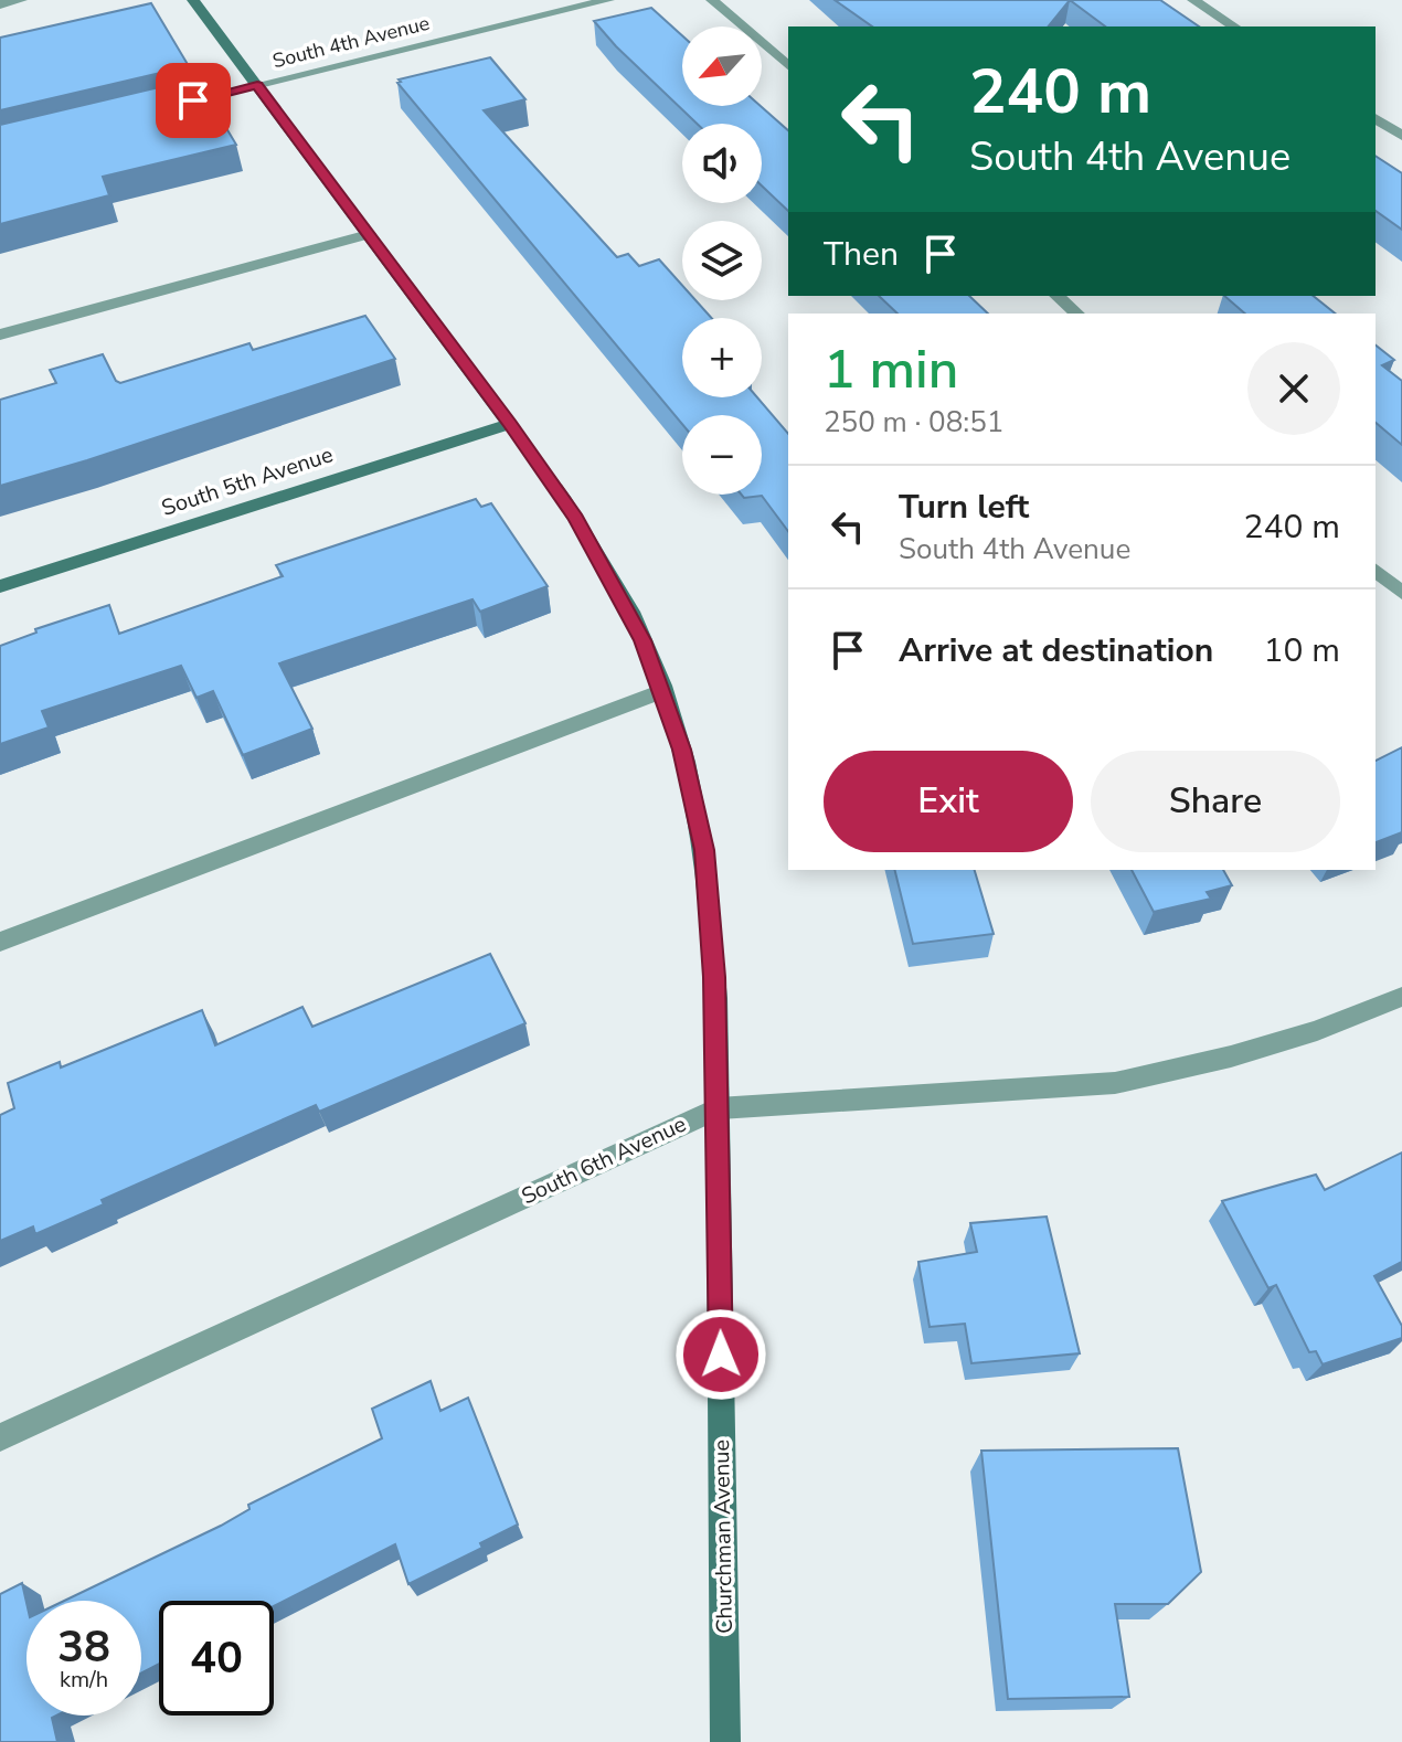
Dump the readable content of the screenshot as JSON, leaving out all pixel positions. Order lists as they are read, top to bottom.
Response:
{
  "streets": {
    "street": [
      "South 4th Avenue",
      "South 5th Avenue",
      "South 6th Avenue",
      "Churchman Avenue"
    ]
  },
  "crossings": [
    ["South 4th Avenue", "Churchman Avenue"],
    ["South 5th Avenue", "Churchman Avenue"],
    ["South 6th Avenue", "Churchman Avenue"]
  ],
  "north": "bottom left",
  "page": {
    "map_buttons": ["+", "−"],
    "turn": ["240 m", "South 4th Avenue"],
    "then": "Then",
    "heading": ["1 min", "250 m · 08:51"],
    "list": [
      {
        "name": "Turn left",
        "note": "South 4th Avenue",
        "value": "240 m"
      },
      {
        "name": "Arrive at destination",
        "value": "10 m"
      }
    ],
    "buttons": ["Exit", "Share"],
    "speed": "38 km/h",
    "limit": "40"
  }
}
